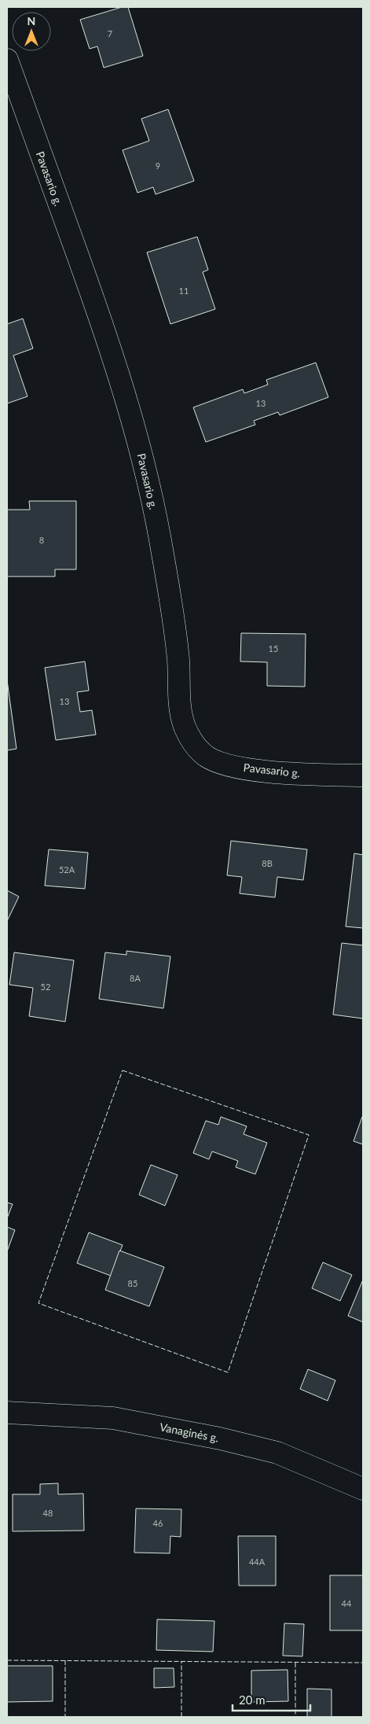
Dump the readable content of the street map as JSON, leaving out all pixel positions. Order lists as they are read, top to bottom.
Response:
{
  "streets": {
    "street": ["Pavasario g.", "Vanaginės g."]
  },
  "house_numbers": [
    "7",
    "9",
    "11",
    "13",
    "8",
    "15",
    "13",
    "8B",
    "52A",
    "8A",
    "52",
    "85",
    "48",
    "46",
    "44A",
    "44"
  ],
  "scale_bar": "20 m",
  "north": "top"
}
